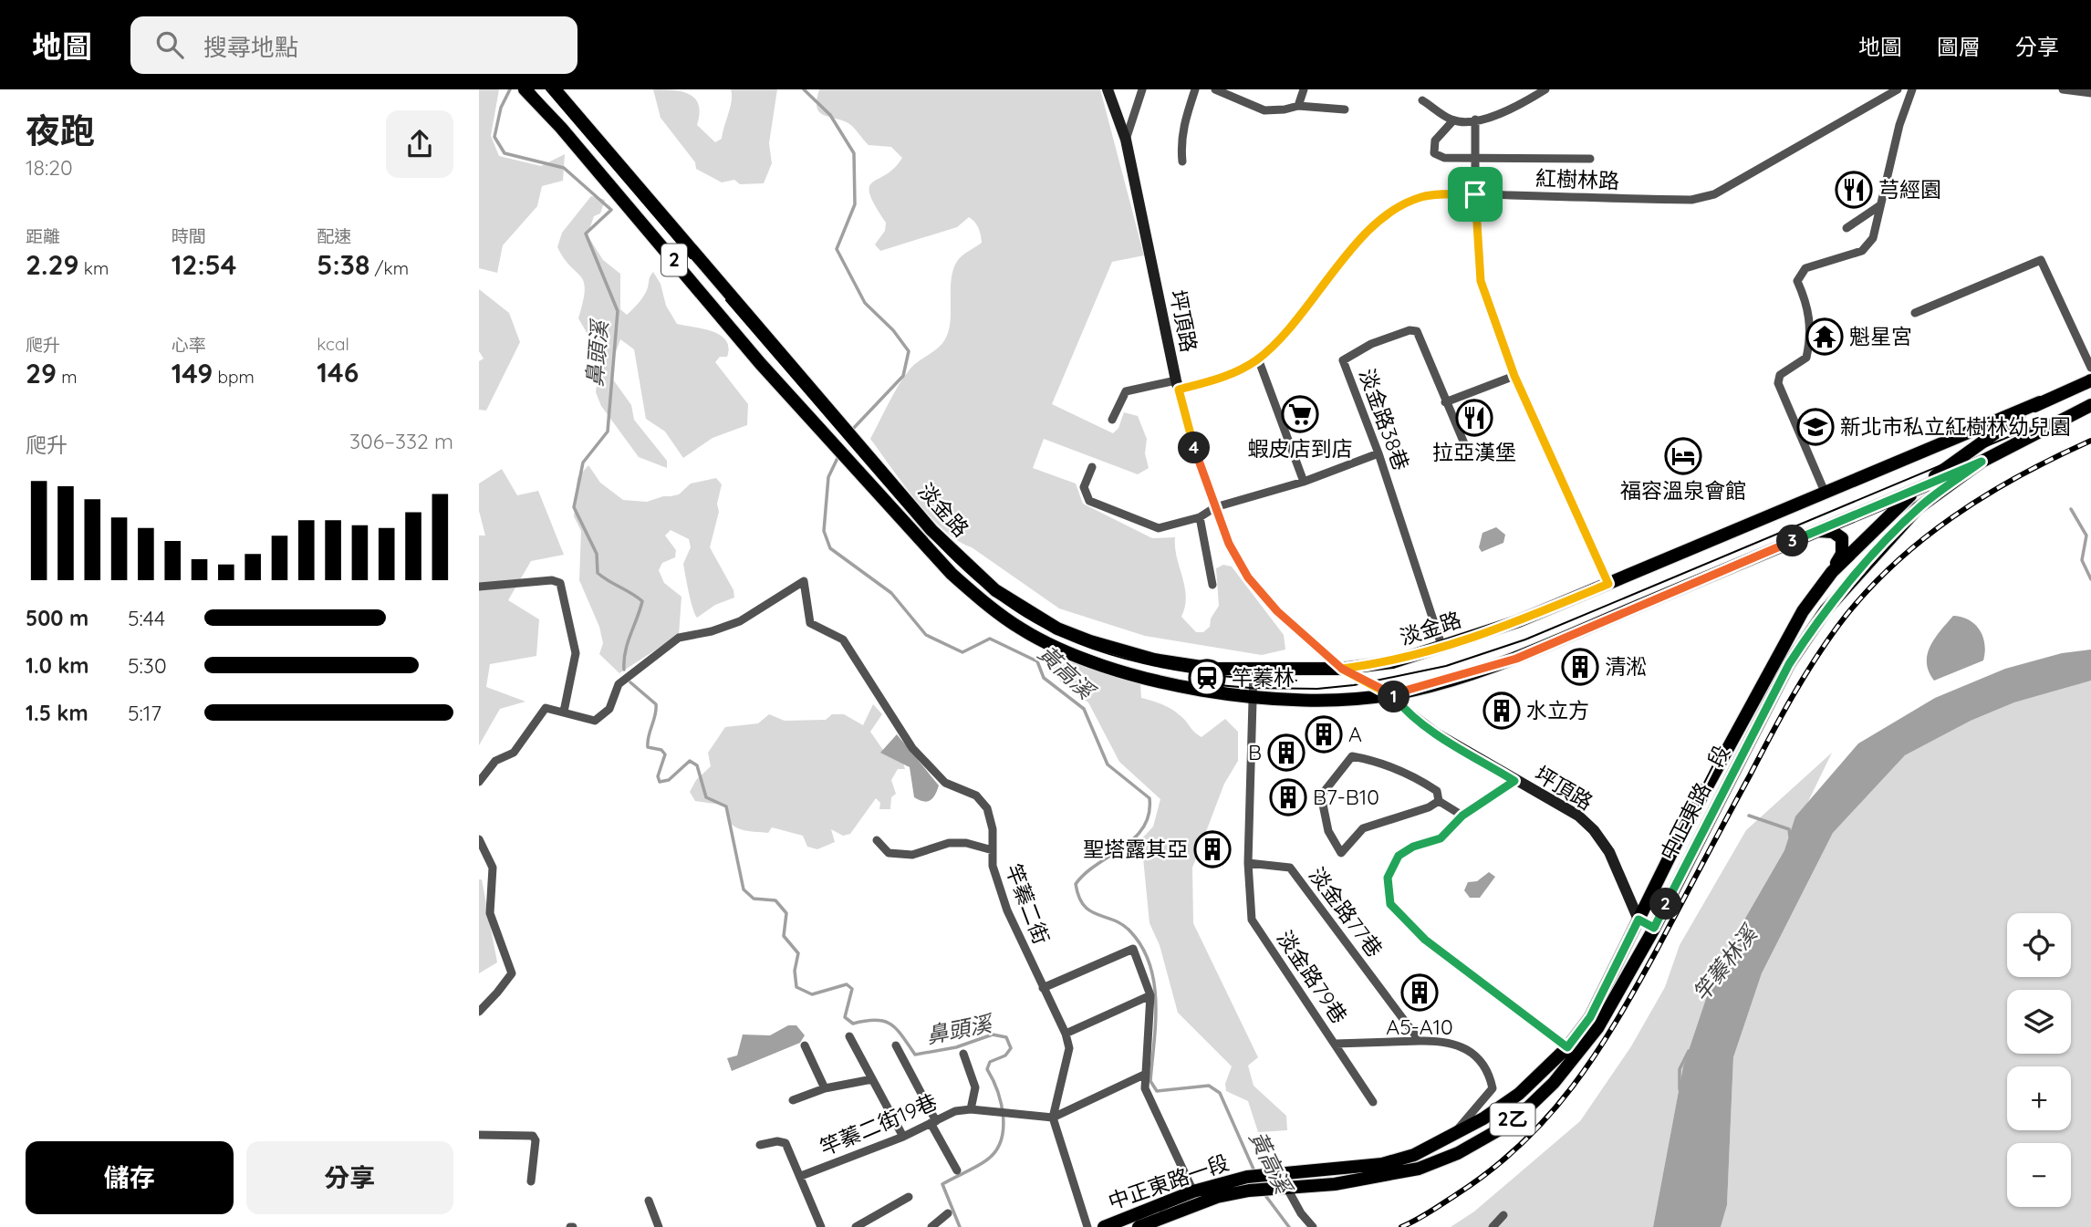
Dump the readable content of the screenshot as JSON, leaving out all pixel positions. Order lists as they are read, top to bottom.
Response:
{
  "streets": {
    "main road": [
      "2",
      "淡金路",
      "中正東路一段",
      "2乙"
    ],
    "street": [
      "紅樹林路",
      "坪頂路",
      "淡金路38巷",
      "竿蓁二街",
      "淡金路77巷",
      "淡金路79巷",
      "竿蓁二街19巷"
    ]
  },
  "crossings": [
    ["紅樹林路", "坪頂路"],
    ["坪頂路", "淡金路"],
    ["坪頂路", "中正東路一段"],
    ["淡金路38巷", "淡金路"],
    ["淡金路", "中正東路一段"],
    ["中正東路一段", "2乙"],
    ["竿蓁二街", "竿蓁二街19巷"],
    ["淡金路77巷", "淡金路79巷"]
  ],
  "water": ["鼻頭溪", "黃高溪", "竿蓁林溪"],
  "places": {
    "restaurant": ["芎經園", "拉亞漢堡"],
    "temple": ["魁星宮"],
    "supermarket": ["蝦皮店到店"],
    "school or university": ["新北市私立紅樹林幼兒園"],
    "hotel": ["福容溫泉會館"],
    "building": [
      "清淞",
      "水立方",
      "A",
      "B",
      "B7-B10",
      "聖塔露其亞",
      "A5-A10"
    ],
    "station": ["竿蓁林"]
  },
  "page": {
    "header": "地圖",
    "search": "搜尋地點",
    "nav": ["地圖", "圖層", "分享"],
    "heading": ["夜跑", "18:20"],
    "stats": [
      ["距離", "2.29 km"],
      ["時間", "12:54"],
      ["配速", "5:38 /km"],
      ["爬升", "29 m"],
      ["心率", "149 bpm"],
      ["kcal", "146"]
    ],
    "chart": ["爬升", "306–332 m"],
    "pins": [
      "4",
      "3",
      "1",
      "2"
    ],
    "list": [
      {
        "name": "500 m",
        "note": "5:44"
      },
      {
        "name": "1.0 km",
        "note": "5:30"
      },
      {
        "name": "1.5 km",
        "note": "5:17"
      }
    ],
    "map_buttons": ["+", "−"],
    "buttons": ["儲存", "分享"]
  }
}
